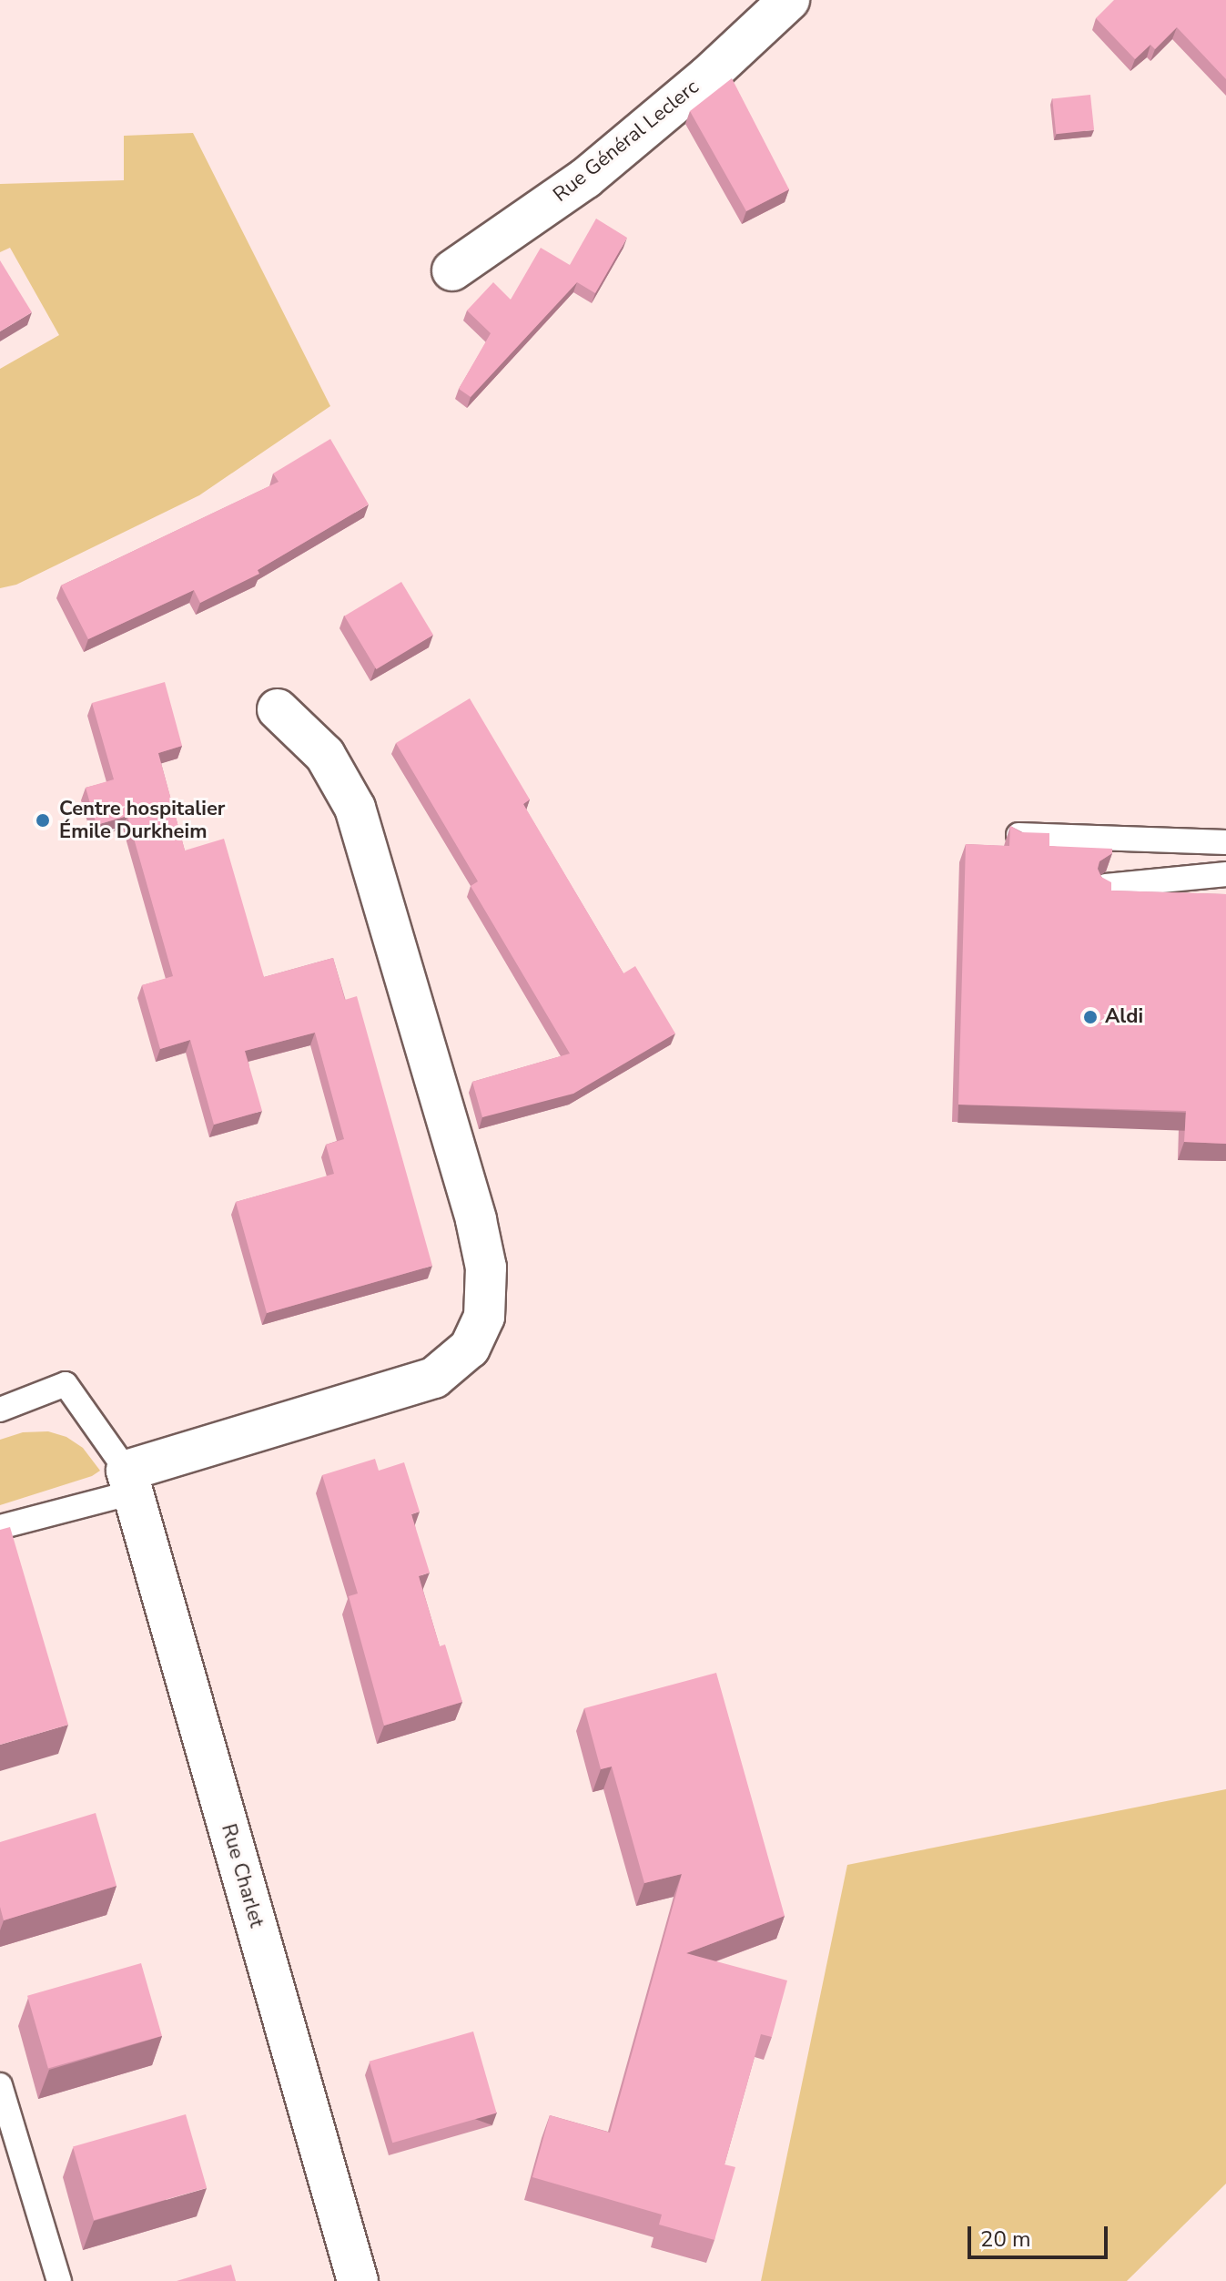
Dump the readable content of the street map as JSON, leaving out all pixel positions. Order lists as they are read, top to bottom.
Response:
{
  "streets": {
    "street": ["Rue Général Leclerc", "Rue Charlet"]
  },
  "places": ["Centre hospitalier Émile Durkheim", "Aldi"],
  "scale_bar": "20 m"
}
